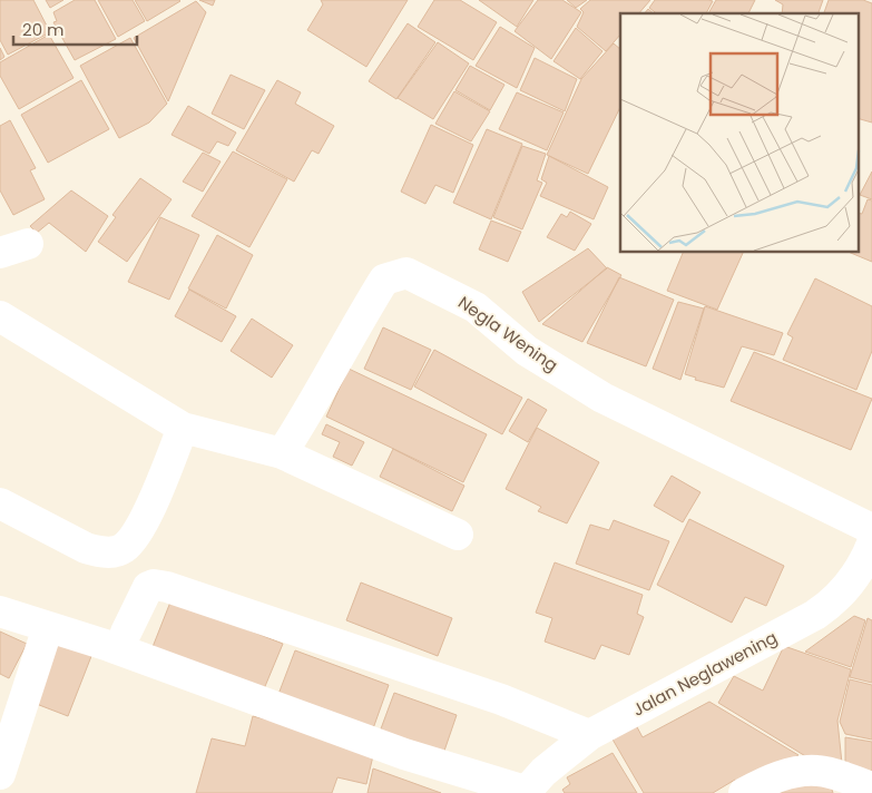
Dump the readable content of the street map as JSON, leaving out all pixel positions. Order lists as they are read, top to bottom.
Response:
{
  "streets": {
    "street": ["Negla Wening", "Jalan Neglawening"]
  },
  "scale_bar": "20 m"
}
